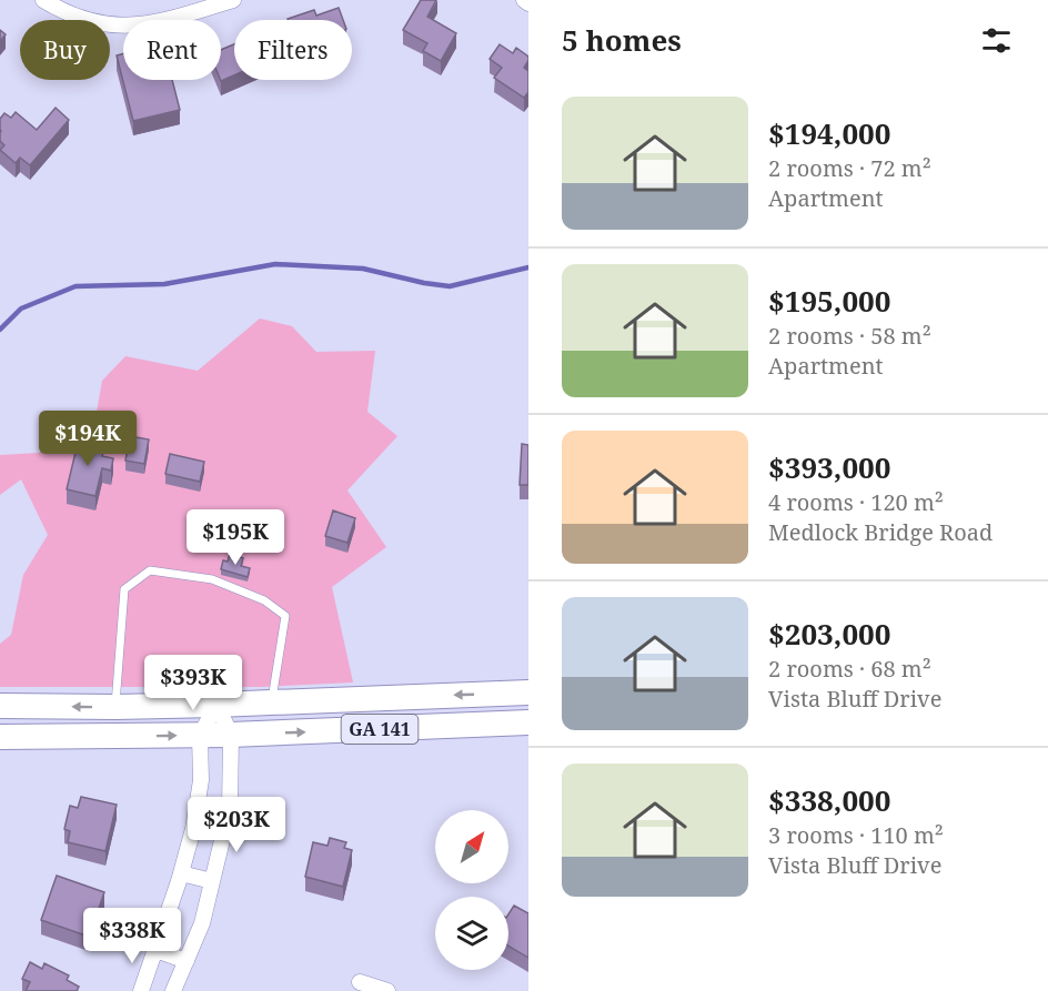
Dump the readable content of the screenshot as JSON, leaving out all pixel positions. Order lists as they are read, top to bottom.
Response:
{
  "streets": {
    "highway": ["GA 141"]
  },
  "north": "top right",
  "page": {
    "heading": "5 homes",
    "chip": ["Buy", "Rent", "Filters"],
    "list": [
      {
        "name": "$194,000",
        "note": "2 rooms · 72 m² · Apartment"
      },
      {
        "name": "$195,000",
        "note": "2 rooms · 58 m² · Apartment"
      },
      {
        "name": "$393,000",
        "note": "4 rooms · 120 m² · Medlock Bridge Road"
      },
      {
        "name": "$203,000",
        "note": "2 rooms · 68 m² · Vista Bluff Drive"
      },
      {
        "name": "$338,000",
        "note": "3 rooms · 110 m² · Vista Bluff Drive"
      }
    ],
    "price": [
      "$194K",
      "$195K",
      "$393K",
      "$203K",
      "$338K"
    ]
  }
}
